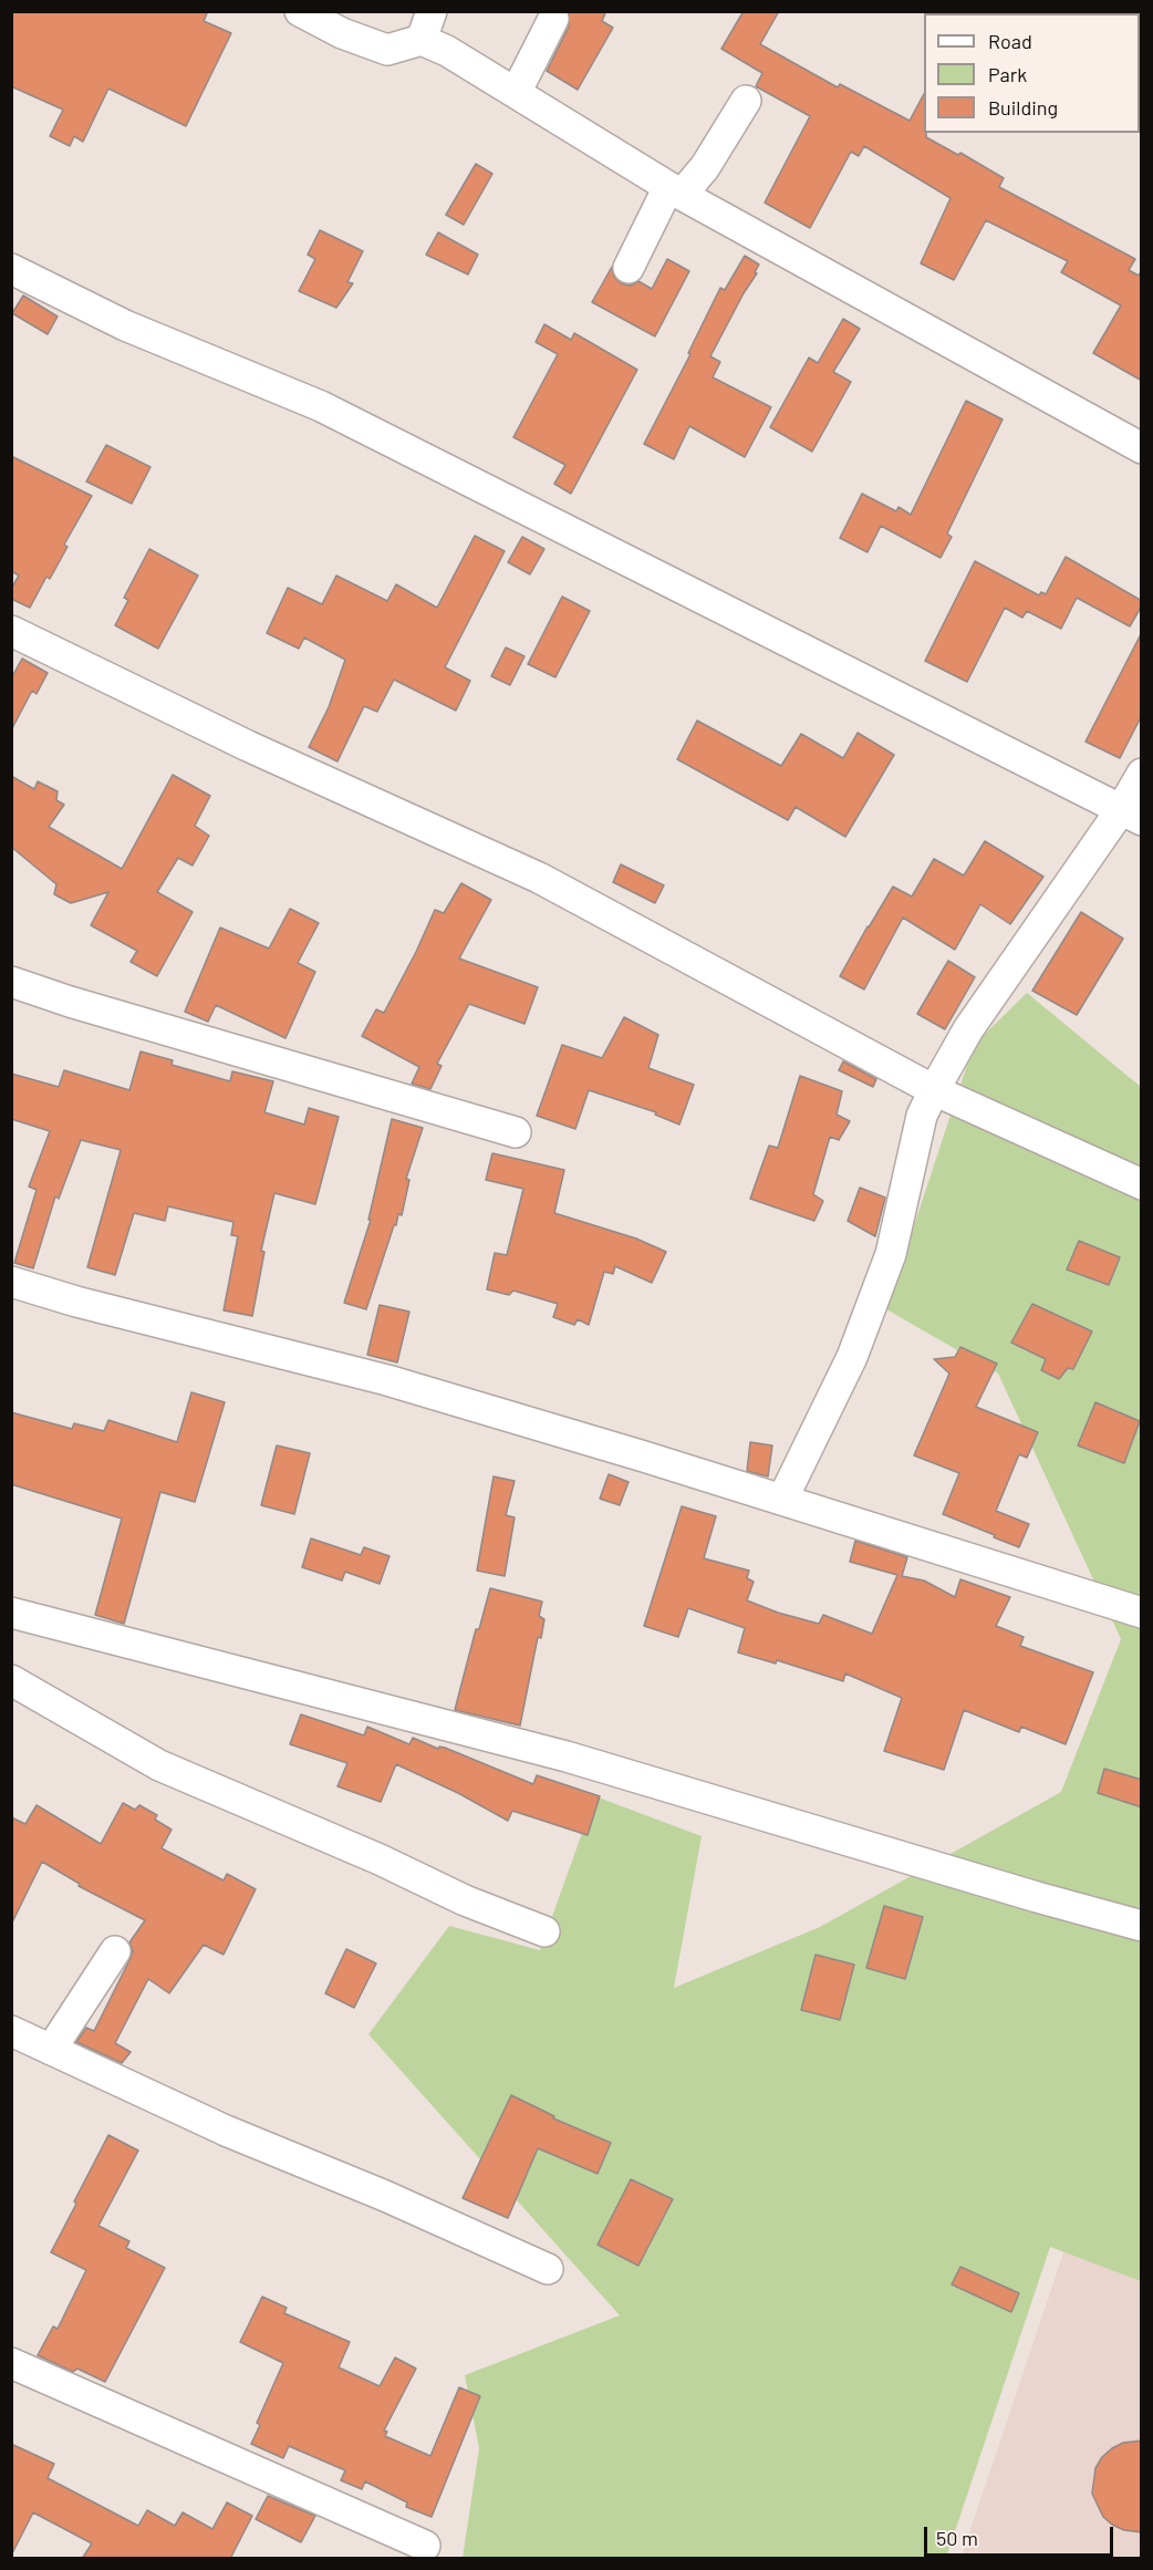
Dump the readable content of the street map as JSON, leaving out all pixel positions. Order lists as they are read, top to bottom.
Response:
{
  "legend": ["Road", "Park", "Building"],
  "scale_bar": "50 m"
}
